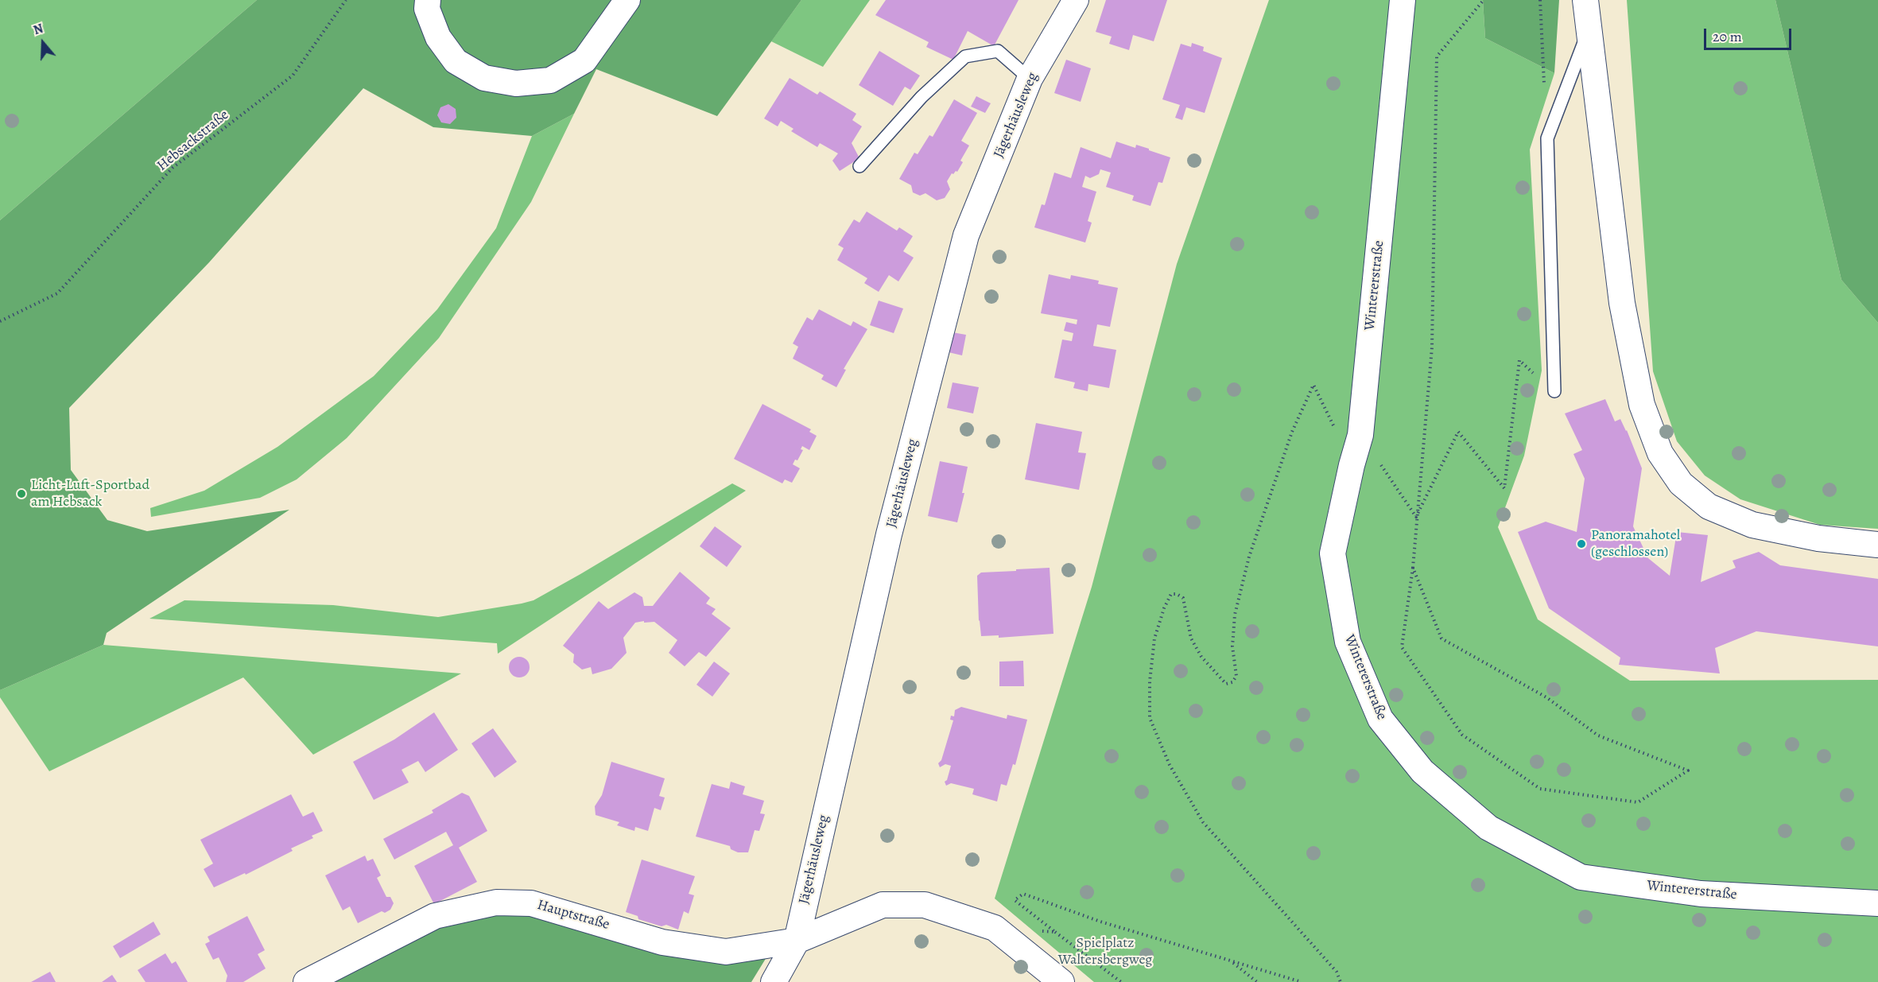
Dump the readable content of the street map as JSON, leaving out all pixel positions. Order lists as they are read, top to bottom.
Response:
{
  "streets": {
    "street": ["Jägerhäusleweg", "Wintererstraße", "Hauptstraße"],
    "path": ["Hebsackstraße"]
  },
  "crossings": [
    ["Jägerhäusleweg", "Hauptstraße"]
  ],
  "parks": ["Spielplatz Waltersbergweg"],
  "places": ["Licht-Luft-Sportbad am Hebsack", "Panoramahotel (geschlossen)"],
  "scale_bar": "20 m",
  "north": "top"
}
